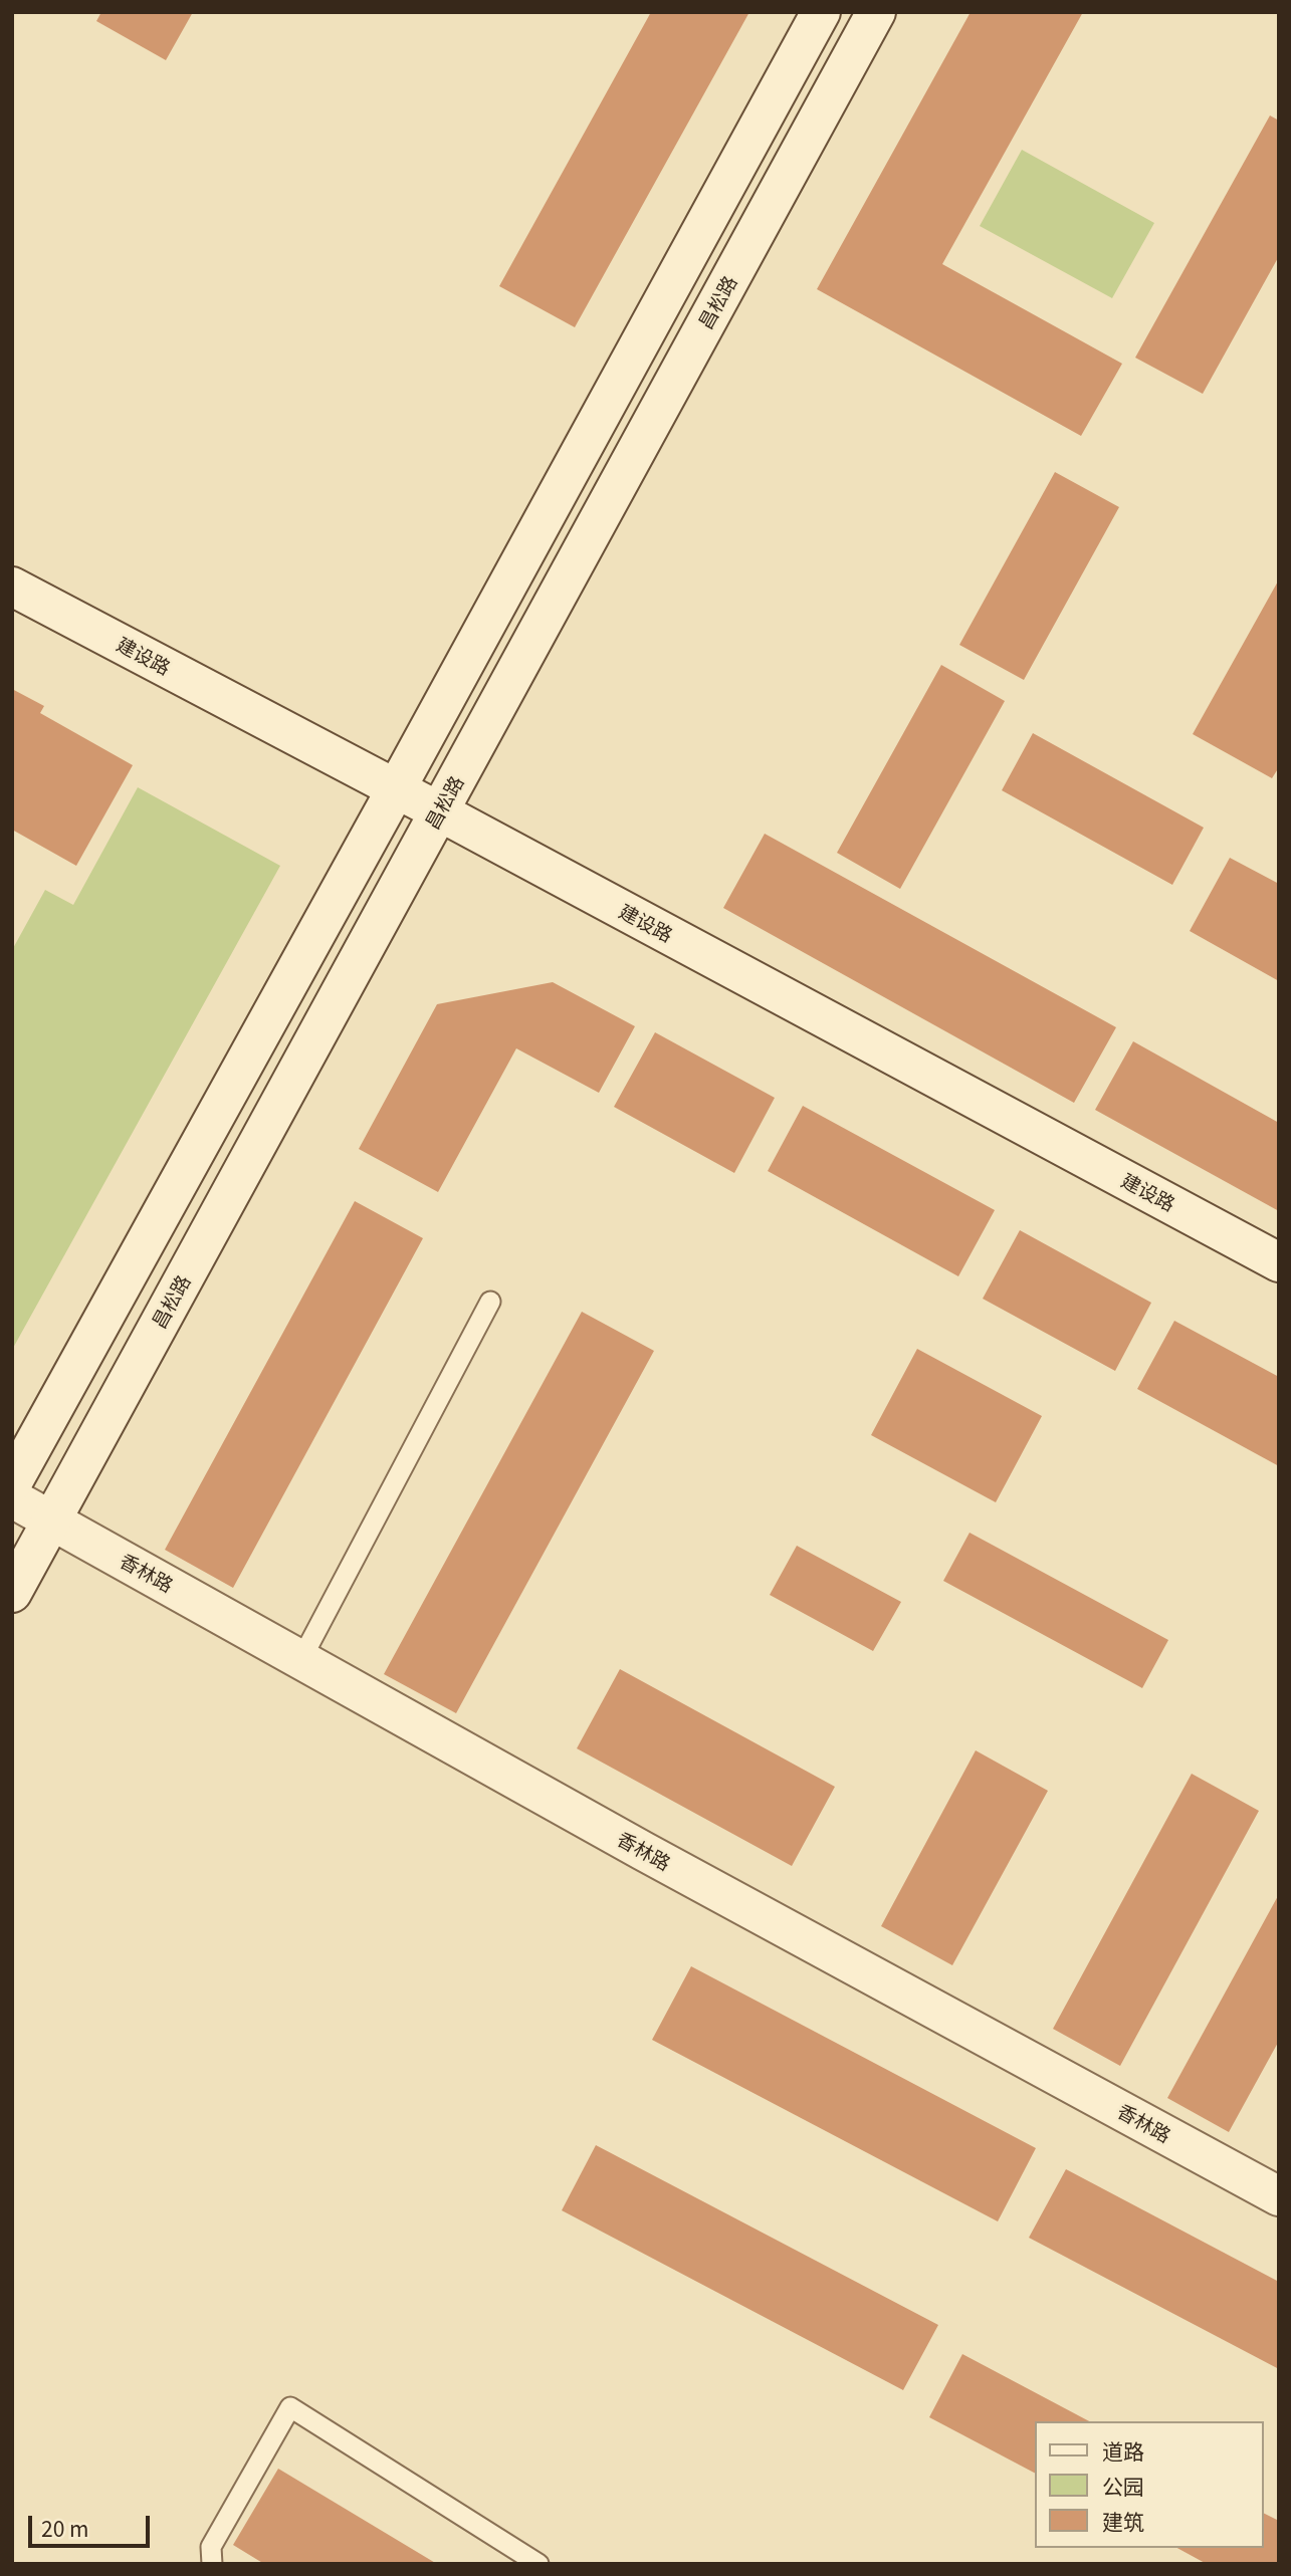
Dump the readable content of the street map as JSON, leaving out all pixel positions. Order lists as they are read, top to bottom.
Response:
{
  "streets": {
    "main road": ["昌松路", "建设路", "香林路"]
  },
  "crossings": [
    ["昌松路", "建设路"],
    ["昌松路", "香林路"]
  ],
  "legend": ["道路", "公园", "建筑"],
  "scale_bar": "20 m"
}
